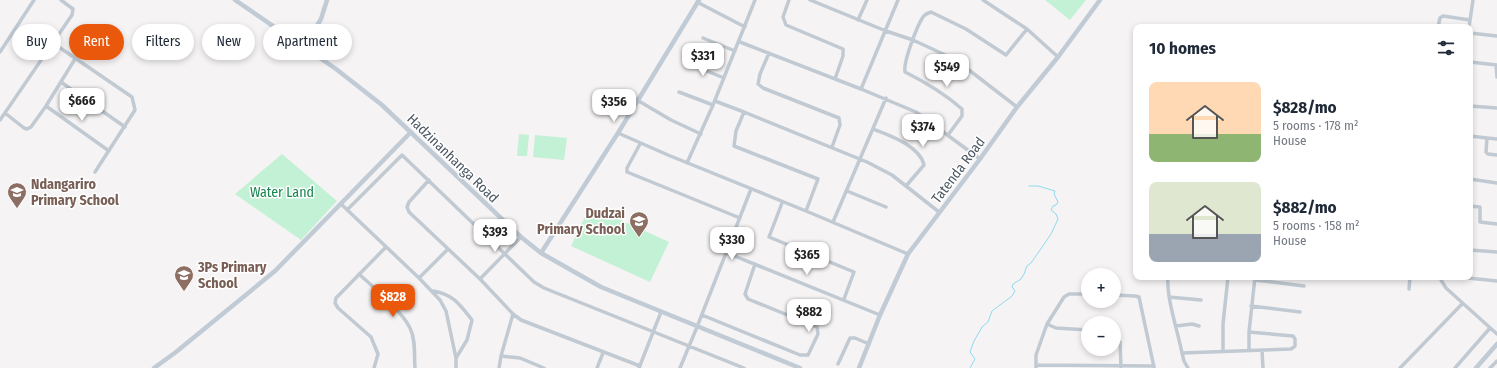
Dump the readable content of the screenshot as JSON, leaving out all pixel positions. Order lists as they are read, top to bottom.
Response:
{
  "streets": {
    "street": ["Hadzinanhanga Road", "Tatenda Road"]
  },
  "parks": ["Water Land"],
  "places": {
    "school or university": ["Ndangariro Primary School", "Dudzai Primary School", "3Ps Primary School"]
  },
  "page": {
    "chip": [
      "Buy",
      "Rent",
      "Filters",
      "New",
      "Apartment"
    ],
    "heading": "10 homes",
    "price": [
      "$331",
      "$549",
      "$666",
      "$356",
      "$374",
      "$393",
      "$330",
      "$365",
      "$828",
      "$882"
    ],
    "list": [
      {
        "name": "$828/mo",
        "note": "5 rooms · 178 m² · House"
      },
      {
        "name": "$882/mo",
        "note": "5 rooms · 158 m² · House"
      }
    ],
    "map_buttons": ["+", "−"]
  }
}
